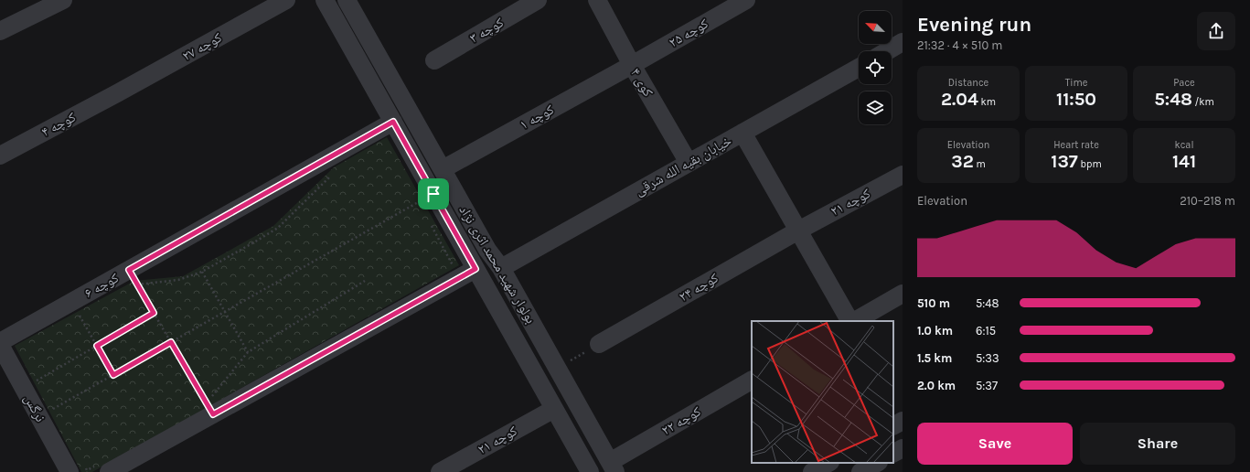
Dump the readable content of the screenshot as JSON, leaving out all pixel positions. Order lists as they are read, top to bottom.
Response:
{
  "streets": {
    "street": [
      "کوچه ۳",
      "کوچه ۲۵",
      "کوچه ۲۷",
      "کوی ۴",
      "کوچه ۱",
      "کوچه ۴",
      "خیابان بقیه الله شرقی",
      "کوچه ۲۱",
      "بولوار شهید محمد اثری نژاد",
      "کوچه ۶",
      "کوچه ۲۴",
      "نرگس",
      "کوچه ۲۲"
    ]
  },
  "crossings": [
    ["کوچه ۲۵", "کوی ۴"],
    ["کوچه ۲۵", "کوچه ۱"],
    ["کوچه ۲۷", "کوچه ۴"],
    ["کوی ۴", "کوچه ۱"],
    ["کوی ۴", "خیابان بقیه الله شرقی"],
    ["کوچه ۱", "بولوار شهید محمد اثری نژاد"],
    ["خیابان بقیه الله شرقی", "بولوار شهید محمد اثری نژاد"],
    ["کوچه ۲۱", "بولوار شهید محمد اثری نژاد"],
    ["کوچه ۲۱", "کوچه ۲۴"],
    ["بولوار شهید محمد اثری نژاد", "کوچه ۲۲"],
    ["کوچه ۶", "نرگس"]
  ],
  "north": "top left",
  "page": {
    "heading": ["Evening run", "21:32 · 4 × 510 m"],
    "stats": [
      ["Distance", "2.04 km"],
      ["Time", "11:50"],
      ["Pace", "5:48 /km"],
      ["Elevation", "32 m"],
      ["Heart rate", "137 bpm"],
      ["kcal", "141"]
    ],
    "chart": ["Elevation", "210–218 m"],
    "list": [
      {
        "name": "510 m",
        "note": "5:48"
      },
      {
        "name": "1.0 km",
        "note": "6:15"
      },
      {
        "name": "1.5 km",
        "note": "5:33"
      },
      {
        "name": "2.0 km",
        "note": "5:37"
      }
    ],
    "buttons": ["Save", "Share"]
  }
}
